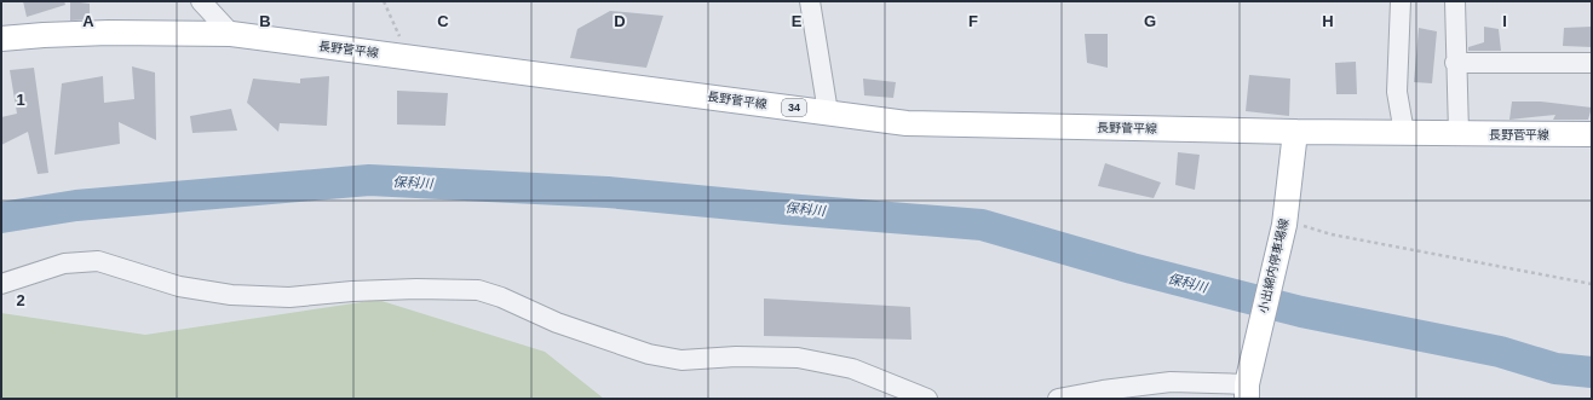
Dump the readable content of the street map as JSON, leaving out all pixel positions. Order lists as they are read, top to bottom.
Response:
{
  "streets": {
    "main road": ["長野菅平線", "34", "小出綿内停車場線"]
  },
  "crossings": [
    ["長野菅平線", "小出綿内停車場線"]
  ],
  "water": ["保科川"],
  "grid": {
    "columns": [
      "A",
      "B",
      "C",
      "D",
      "E",
      "F",
      "G",
      "H",
      "I"
    ],
    "rows": ["1", "2"]
  }
}
